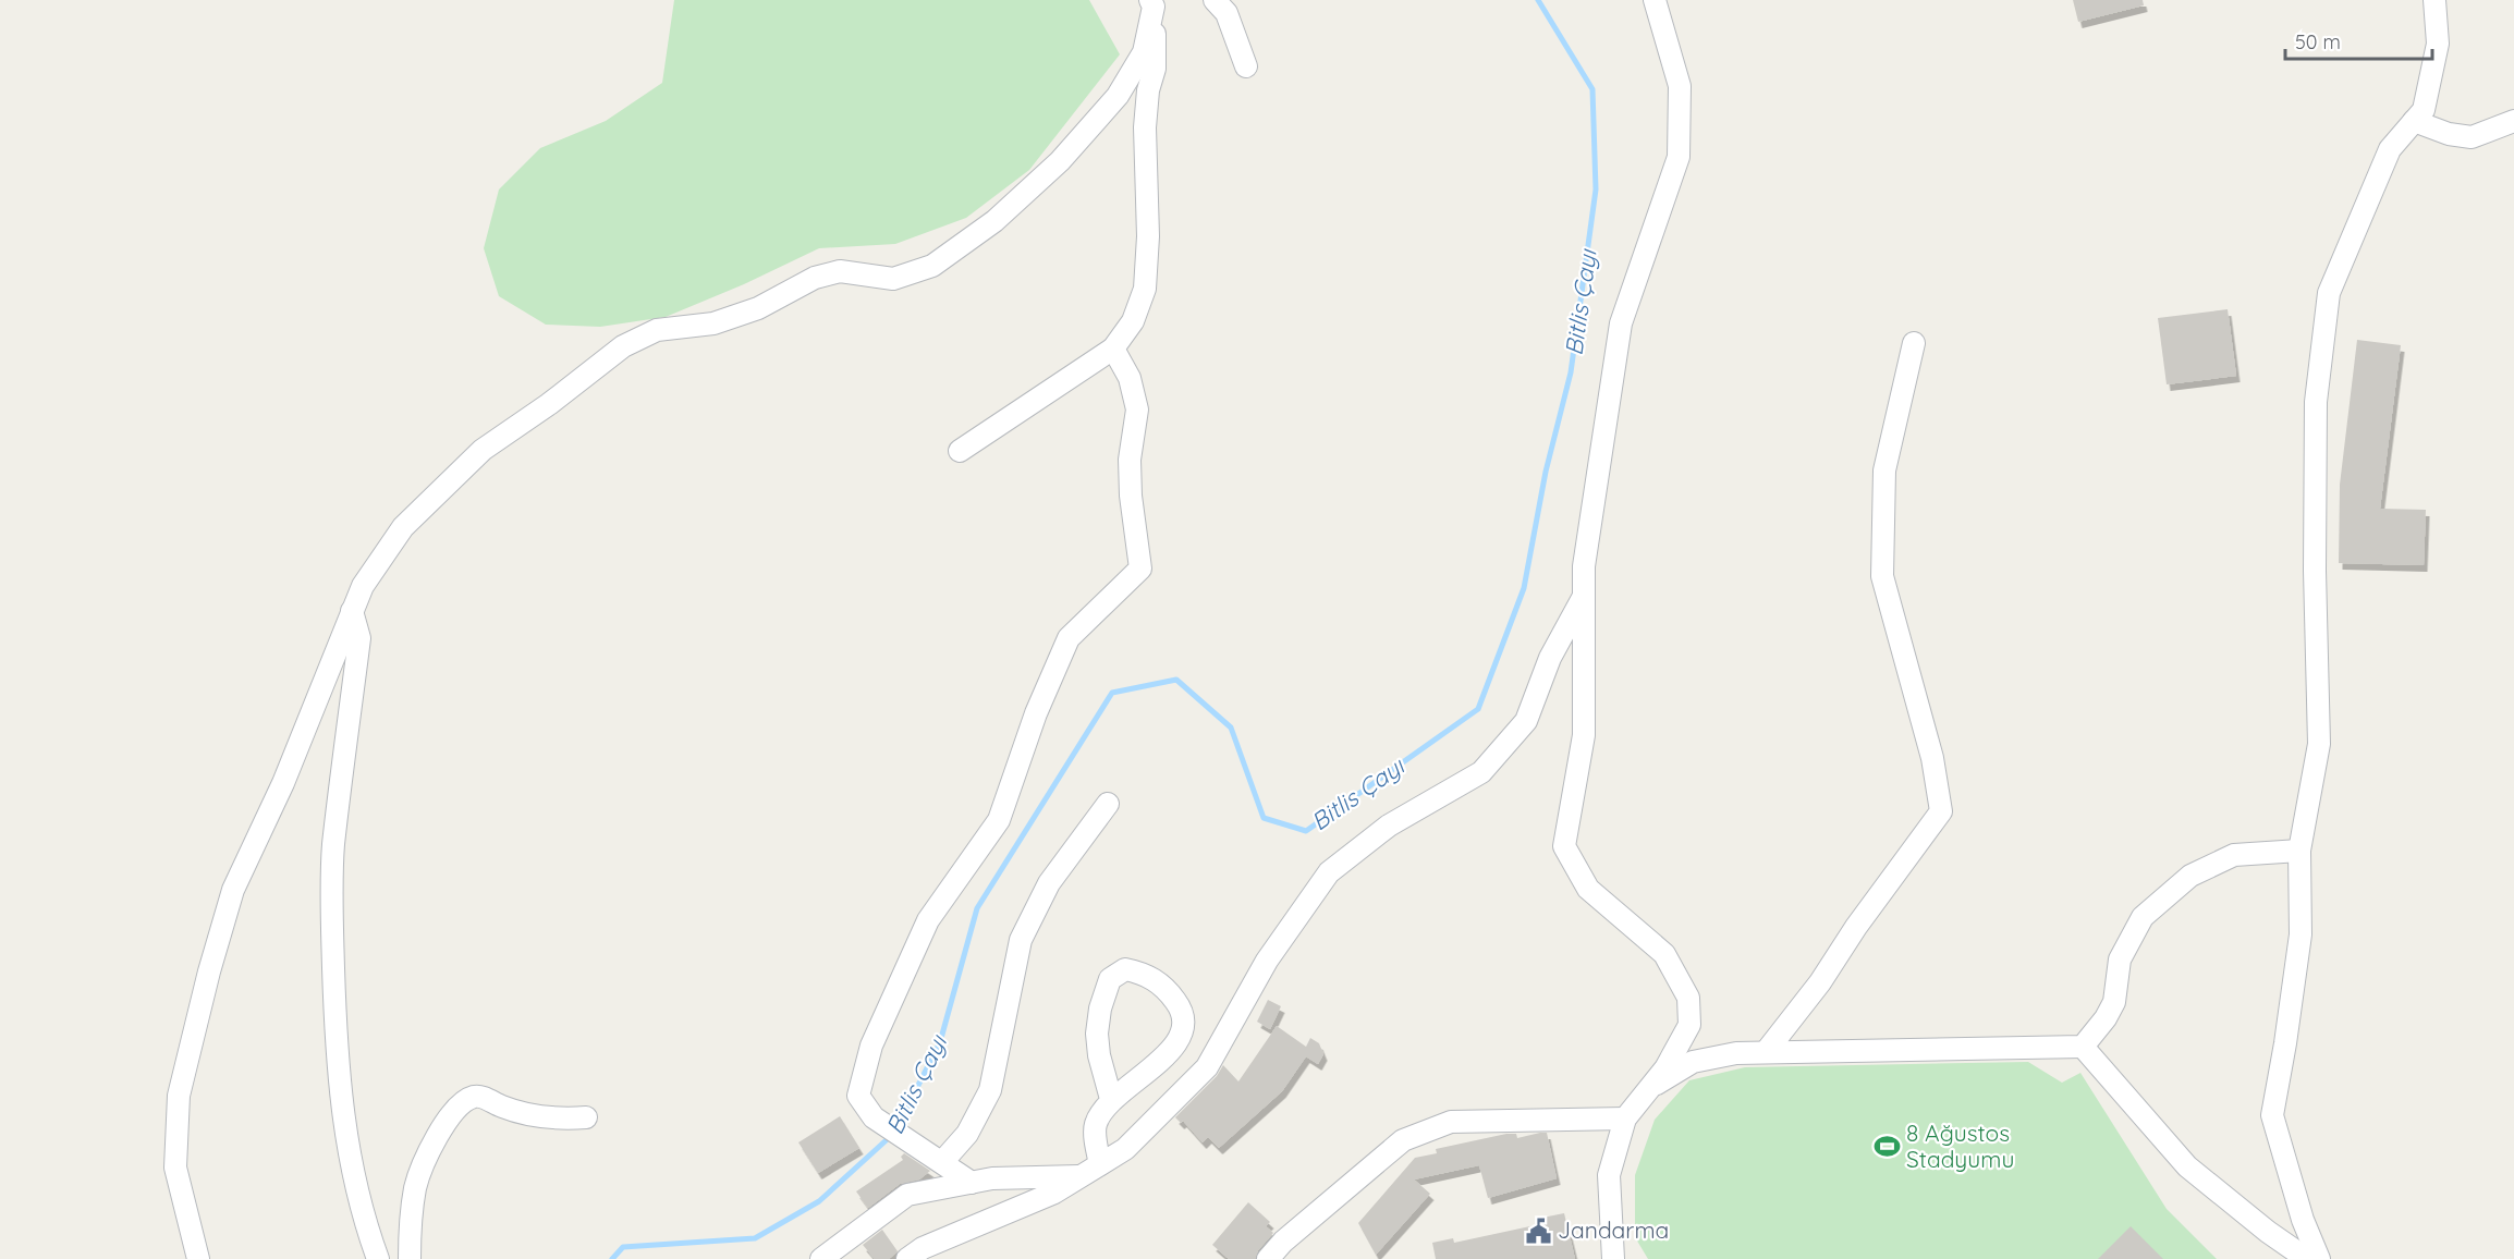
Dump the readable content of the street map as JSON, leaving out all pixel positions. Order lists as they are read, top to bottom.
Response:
{
  "water": ["Bitlis Çayı"],
  "places": {
    "sports": ["8 Ağustos Stadyumu"],
    "public building": ["Jandarma"]
  },
  "scale_bar": "50 m"
}
